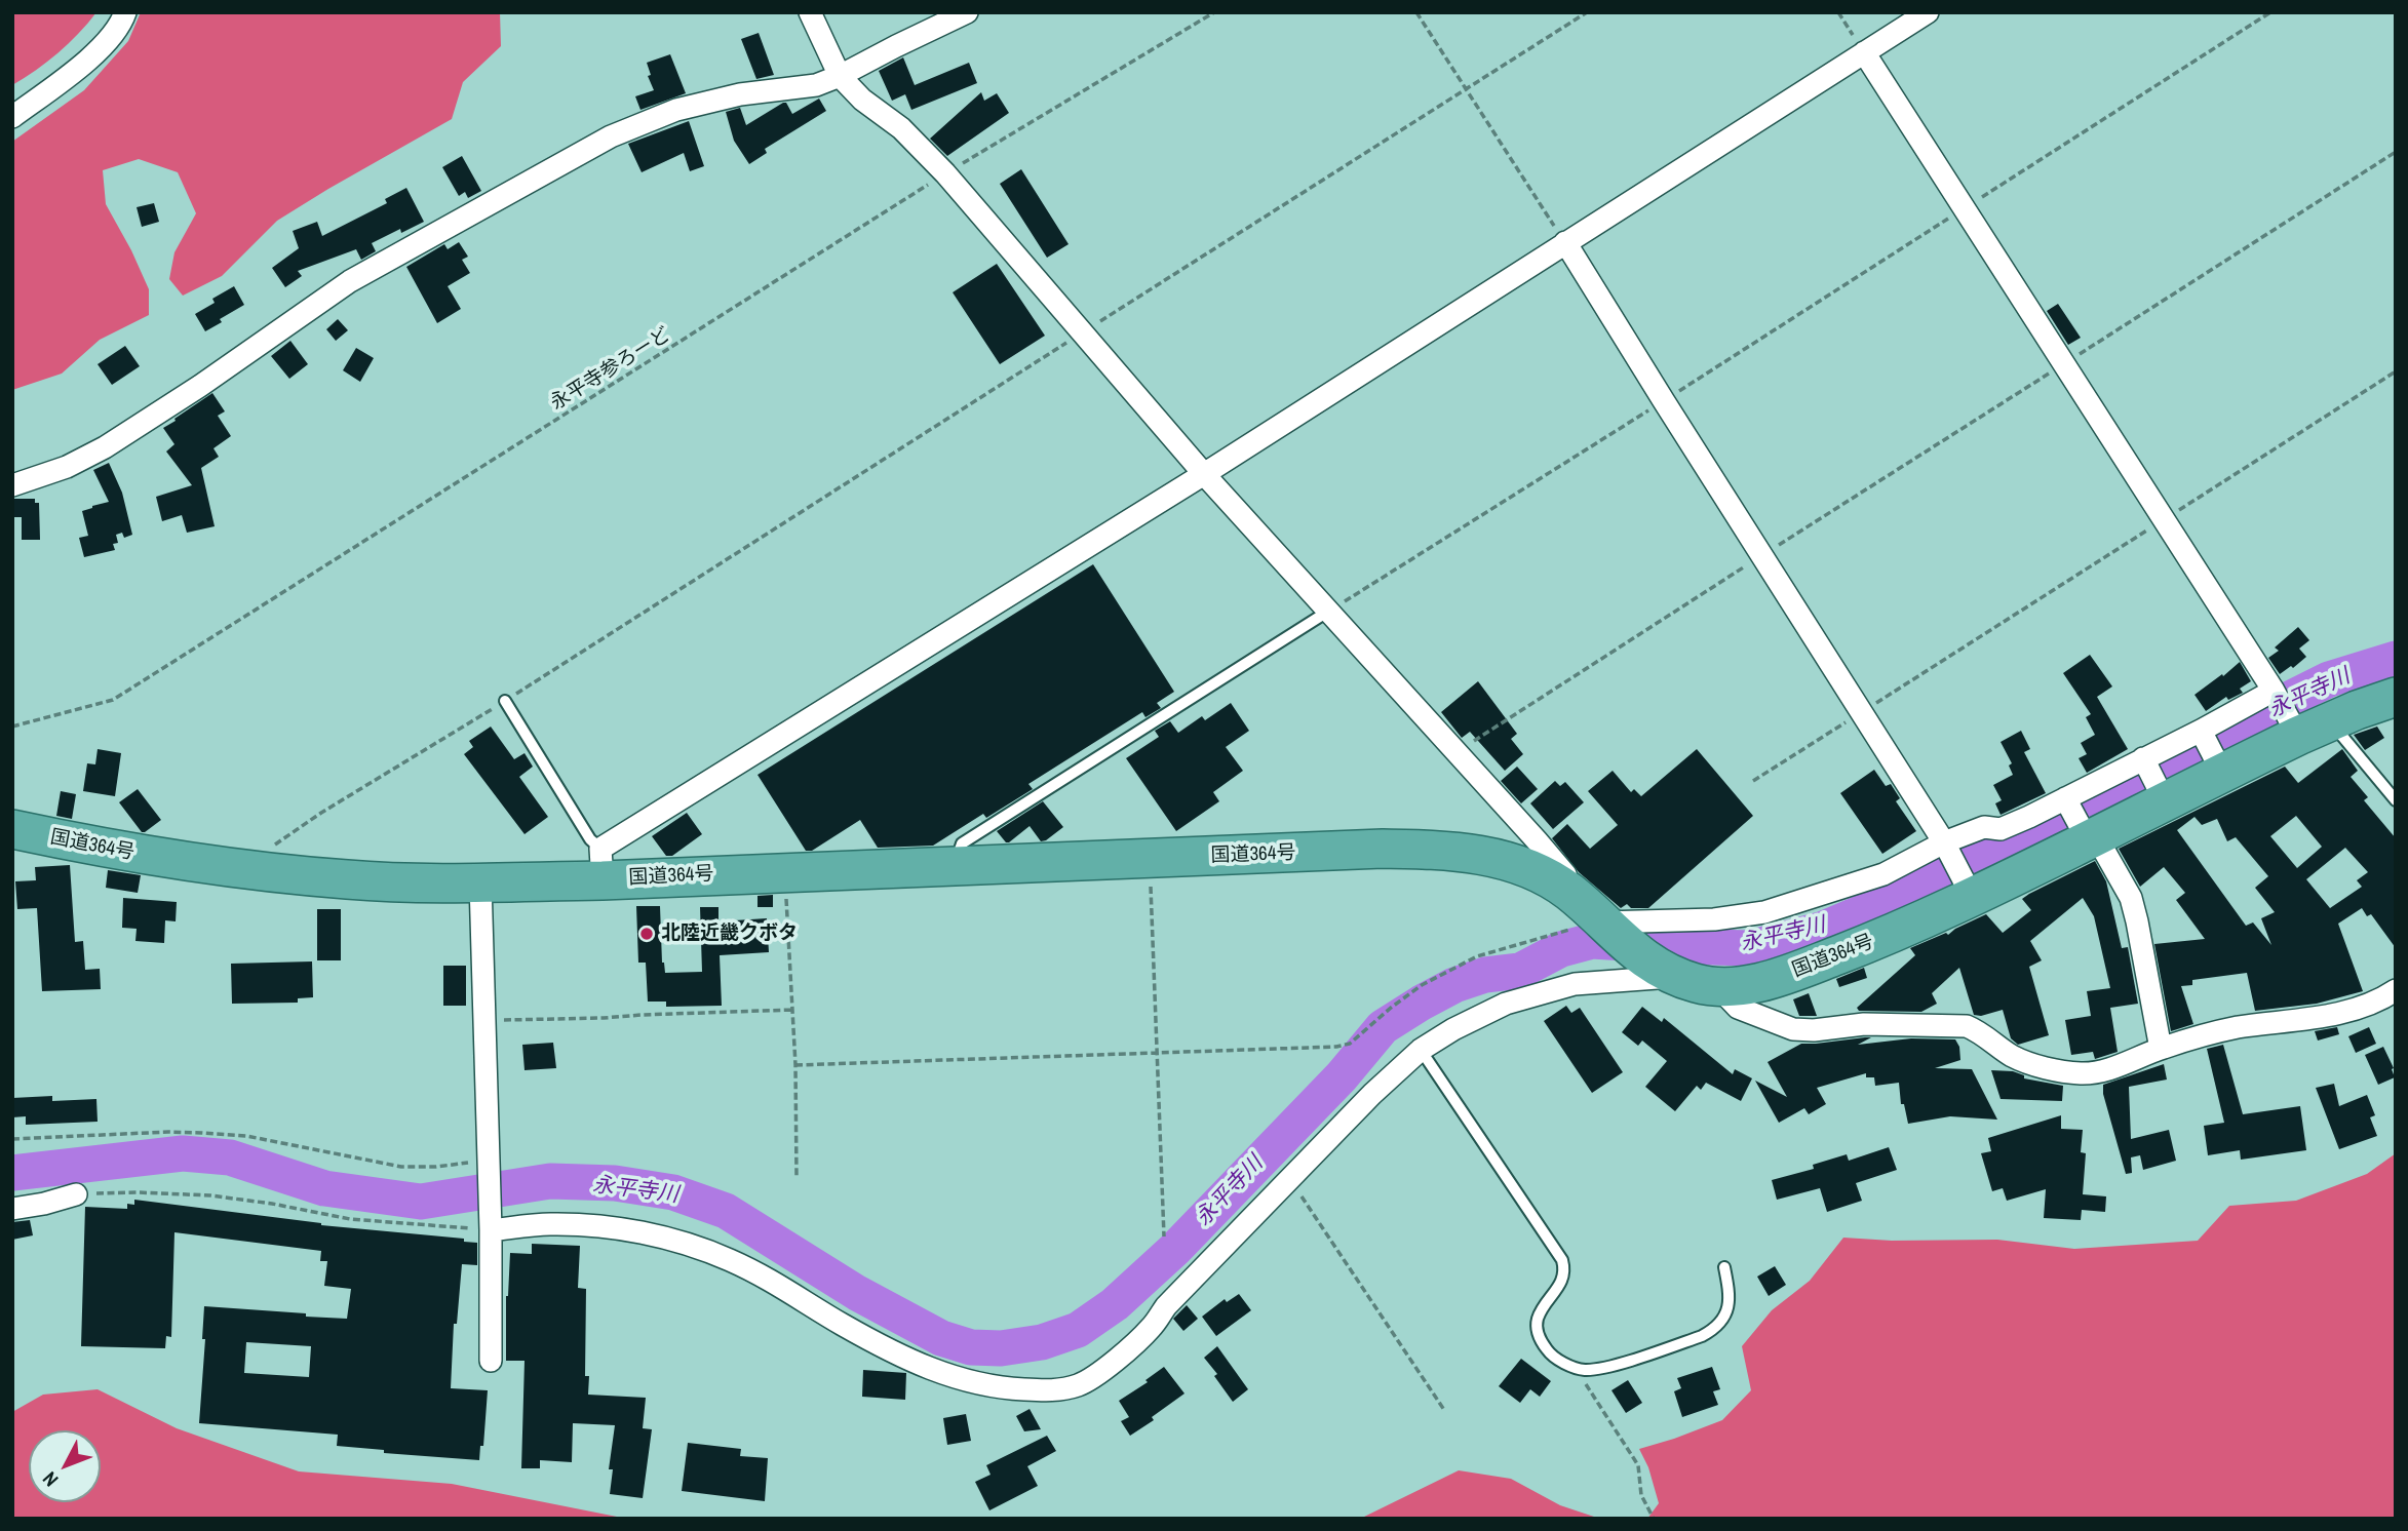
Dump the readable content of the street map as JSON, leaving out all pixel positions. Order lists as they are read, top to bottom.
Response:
{
  "streets": {
    "highway": ["国道364号"],
    "path": ["永平寺参ろーど"]
  },
  "water": ["永平寺川"],
  "places": ["北陸近畿クボタ"],
  "north": "bottom left"
}
